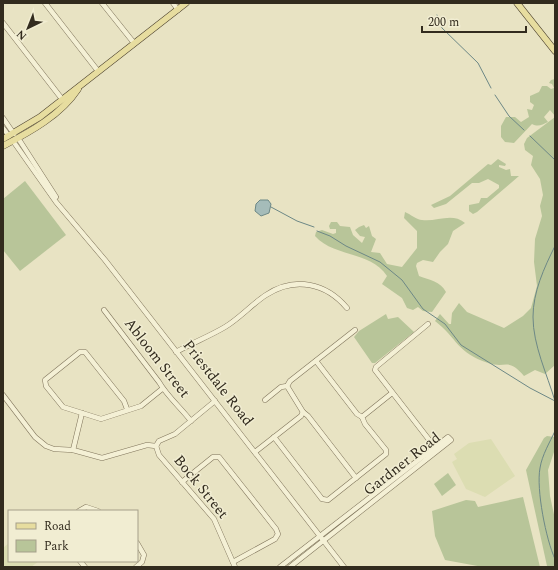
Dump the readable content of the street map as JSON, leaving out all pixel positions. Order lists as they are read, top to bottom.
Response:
{
  "streets": {
    "street": [
      "Abloom Street",
      "Priestdale Road",
      "Gardner Road",
      "Bock Street"
    ]
  },
  "crossings": [
    ["Priestdale Road", "Gardner Road"]
  ],
  "legend": ["Road", "Park"],
  "scale_bar": "200 m",
  "north": "bottom left"
}
